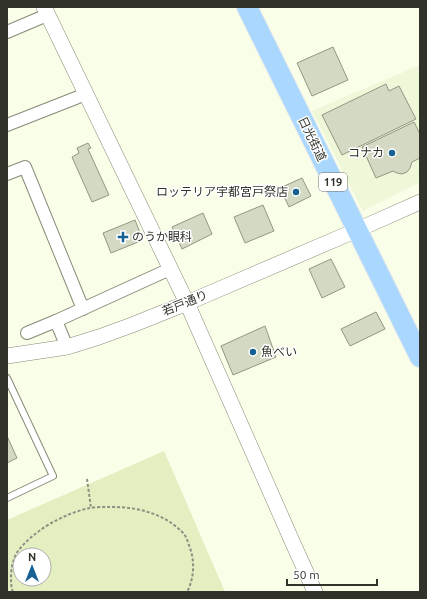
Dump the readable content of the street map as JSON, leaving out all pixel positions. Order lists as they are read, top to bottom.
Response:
{
  "streets": {
    "highway": ["日光街道", "119"],
    "street": ["若戸通り"]
  },
  "crossings": [
    ["日光街道", "若戸通り"]
  ],
  "places": {
    "other": ["コナカ", "ロッテリア宇都宮戸祭店", "魚べい"],
    "health": ["のうか眼科"]
  },
  "scale_bar": "50 m",
  "north": "top"
}
